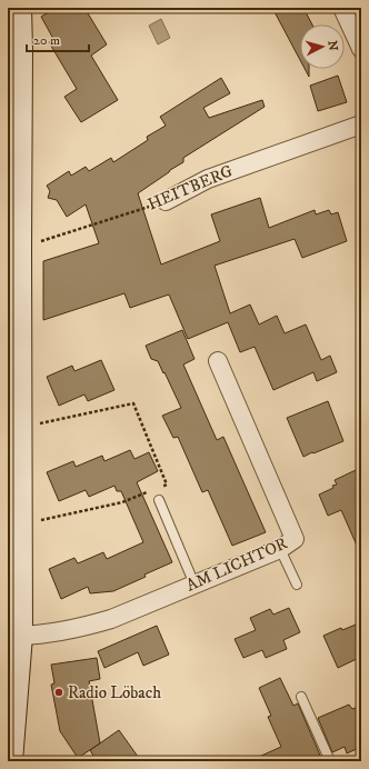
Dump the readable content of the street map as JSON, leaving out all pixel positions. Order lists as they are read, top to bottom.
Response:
{
  "streets": {
    "street": ["HEITBERG", "AM LICHTOR"]
  },
  "places": ["Radio Löbach"],
  "scale_bar": "20 m",
  "north": "right"
}
